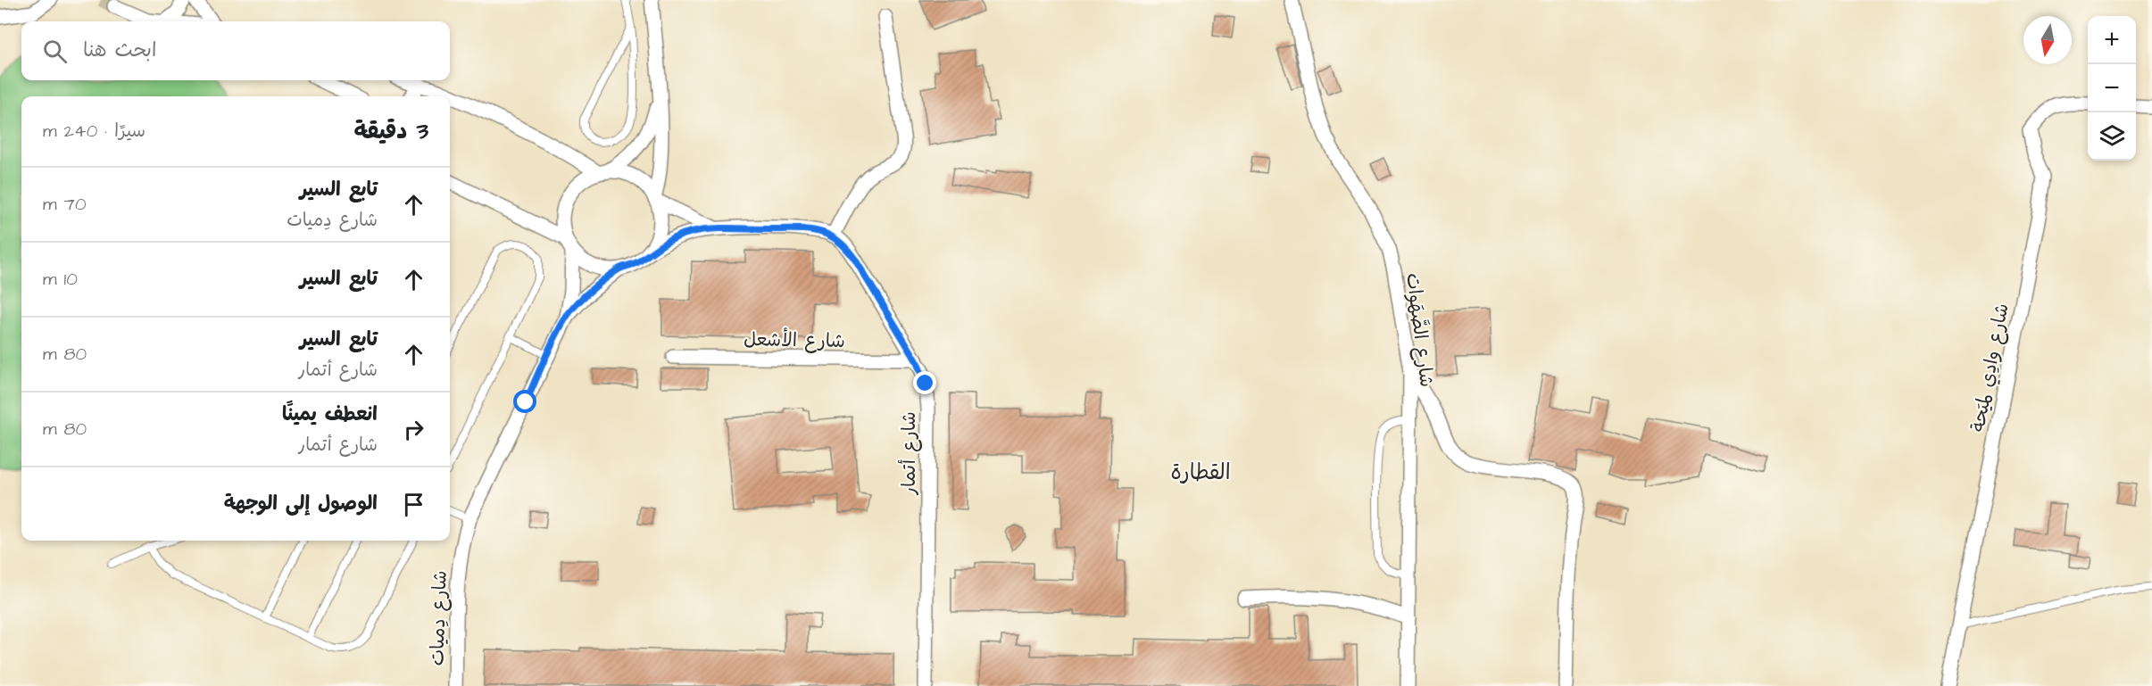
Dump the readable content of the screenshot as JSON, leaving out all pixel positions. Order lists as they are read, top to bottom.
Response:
{
  "streets": {
    "street": [
      "شارع الصَّهَوات",
      "شارع الأشعل",
      "شارع وادِي لميَحة",
      "شارع أتمار",
      "شارع دِميات"
    ]
  },
  "crossings": [
    ["شارع الأشعل", "شارع أتمار"]
  ],
  "districts": ["القطارة"],
  "north": "bottom",
  "page": {
    "map_buttons": ["+", "−"],
    "search": "ابحث هنا",
    "heading": ["3 دقيقة", "سيرًا · 240 m"],
    "list": [
      ["تابع السير", "شارع دِميات", "70 m"],
      ["تابع السير", "10 m"],
      ["تابع السير", "شارع أتمار", "80 m"],
      ["انعطف يمينًا", "شارع أتمار", "80 m"],
      "الوصول إلى الوجهة"
    ]
  }
}
